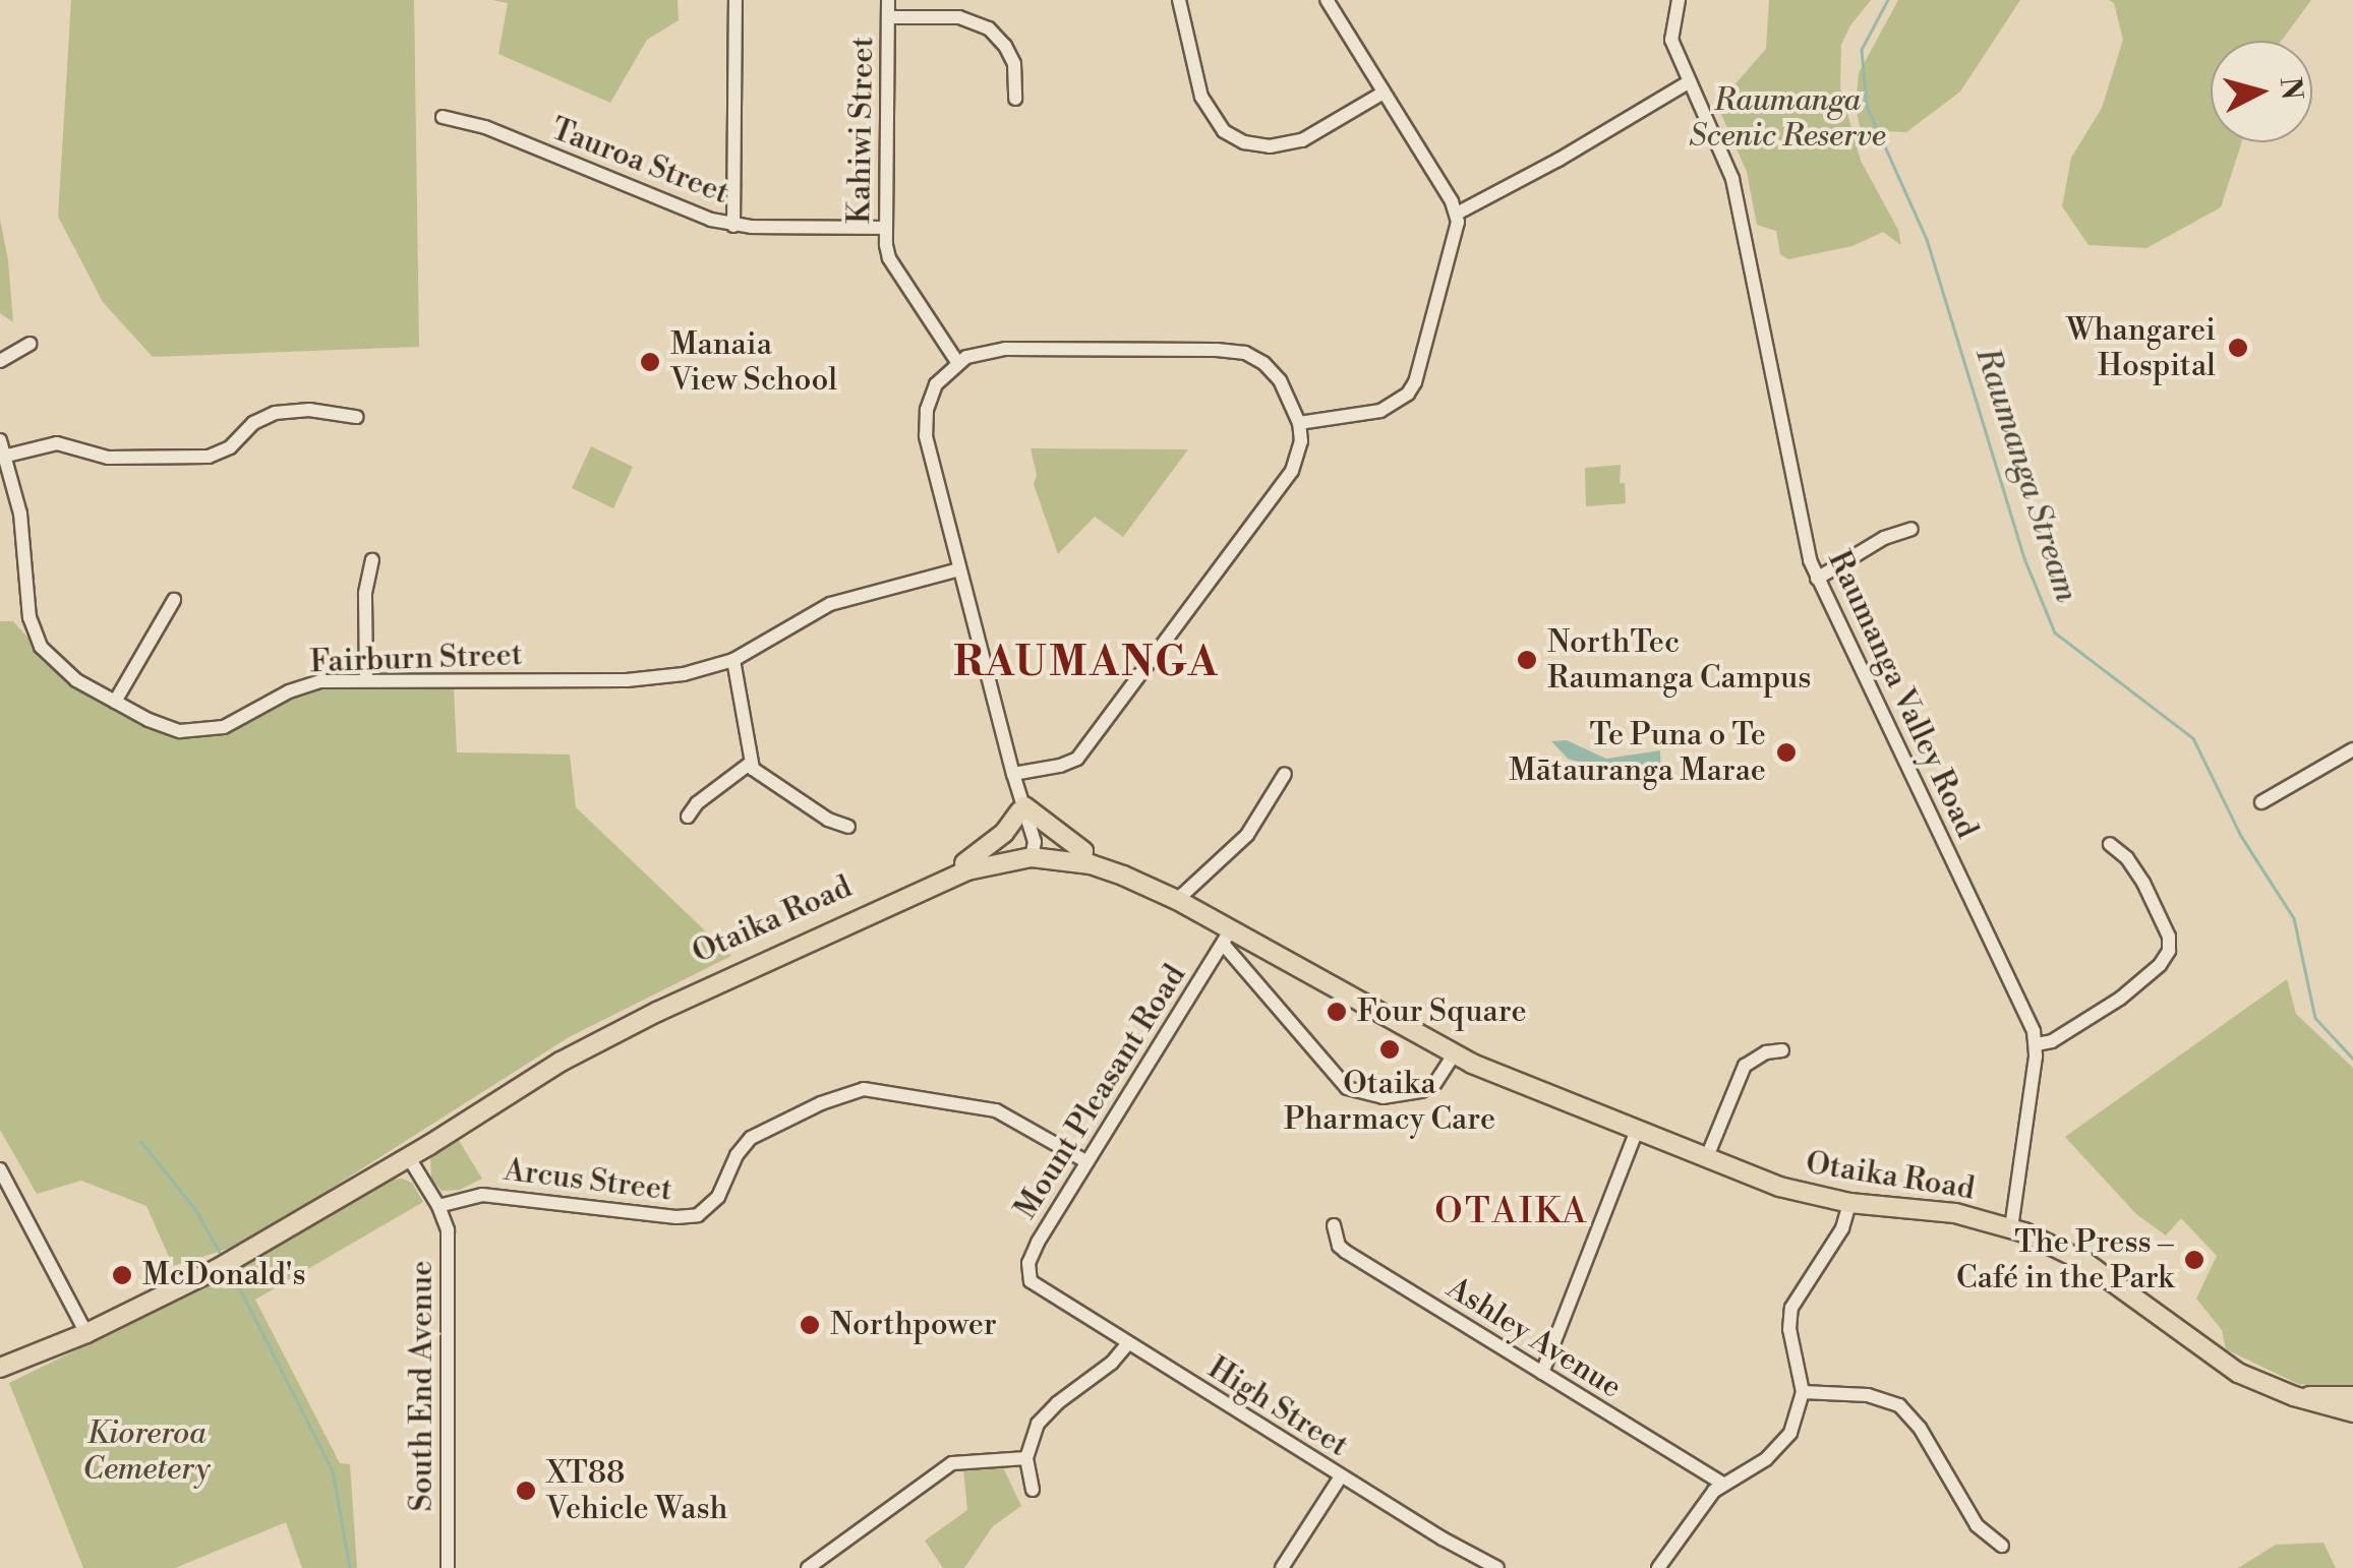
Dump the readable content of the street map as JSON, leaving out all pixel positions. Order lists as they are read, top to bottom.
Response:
{
  "streets": {
    "highway": ["Otaika Road"],
    "street": [
      "Kahiwi Street",
      "Tauroa Street",
      "Fairburn Street",
      "Raumanga Valley Road",
      "Mount Pleasant Road",
      "Arcus Street",
      "Ashley Avenue",
      "South End Avenue",
      "High Street"
    ]
  },
  "crossings": [
    ["Kahiwi Street", "Tauroa Street"],
    ["Raumanga Valley Road", "Otaika Road"],
    ["Otaika Road", "Mount Pleasant Road"],
    ["Mount Pleasant Road", "Arcus Street"],
    ["Mount Pleasant Road", "High Street"],
    ["Arcus Street", "South End Avenue"]
  ],
  "districts": ["RAUMANGA", "OTAIKA"],
  "water": ["Raumanga Stream"],
  "parks": ["Raumanga Scenic Reserve", "Kioreroa Cemetery"],
  "places": [
    "Whangarei Hospital",
    "Manaia View School",
    "NorthTec Raumanga Campus",
    "Te Puna o Te Mātauranga Marae",
    "Four Square",
    "Otaika Pharmacy Care",
    "The Press – Café in the Park",
    "McDonald's",
    "Northpower",
    "XT88 Vehicle Wash"
  ],
  "north": "right"
}
